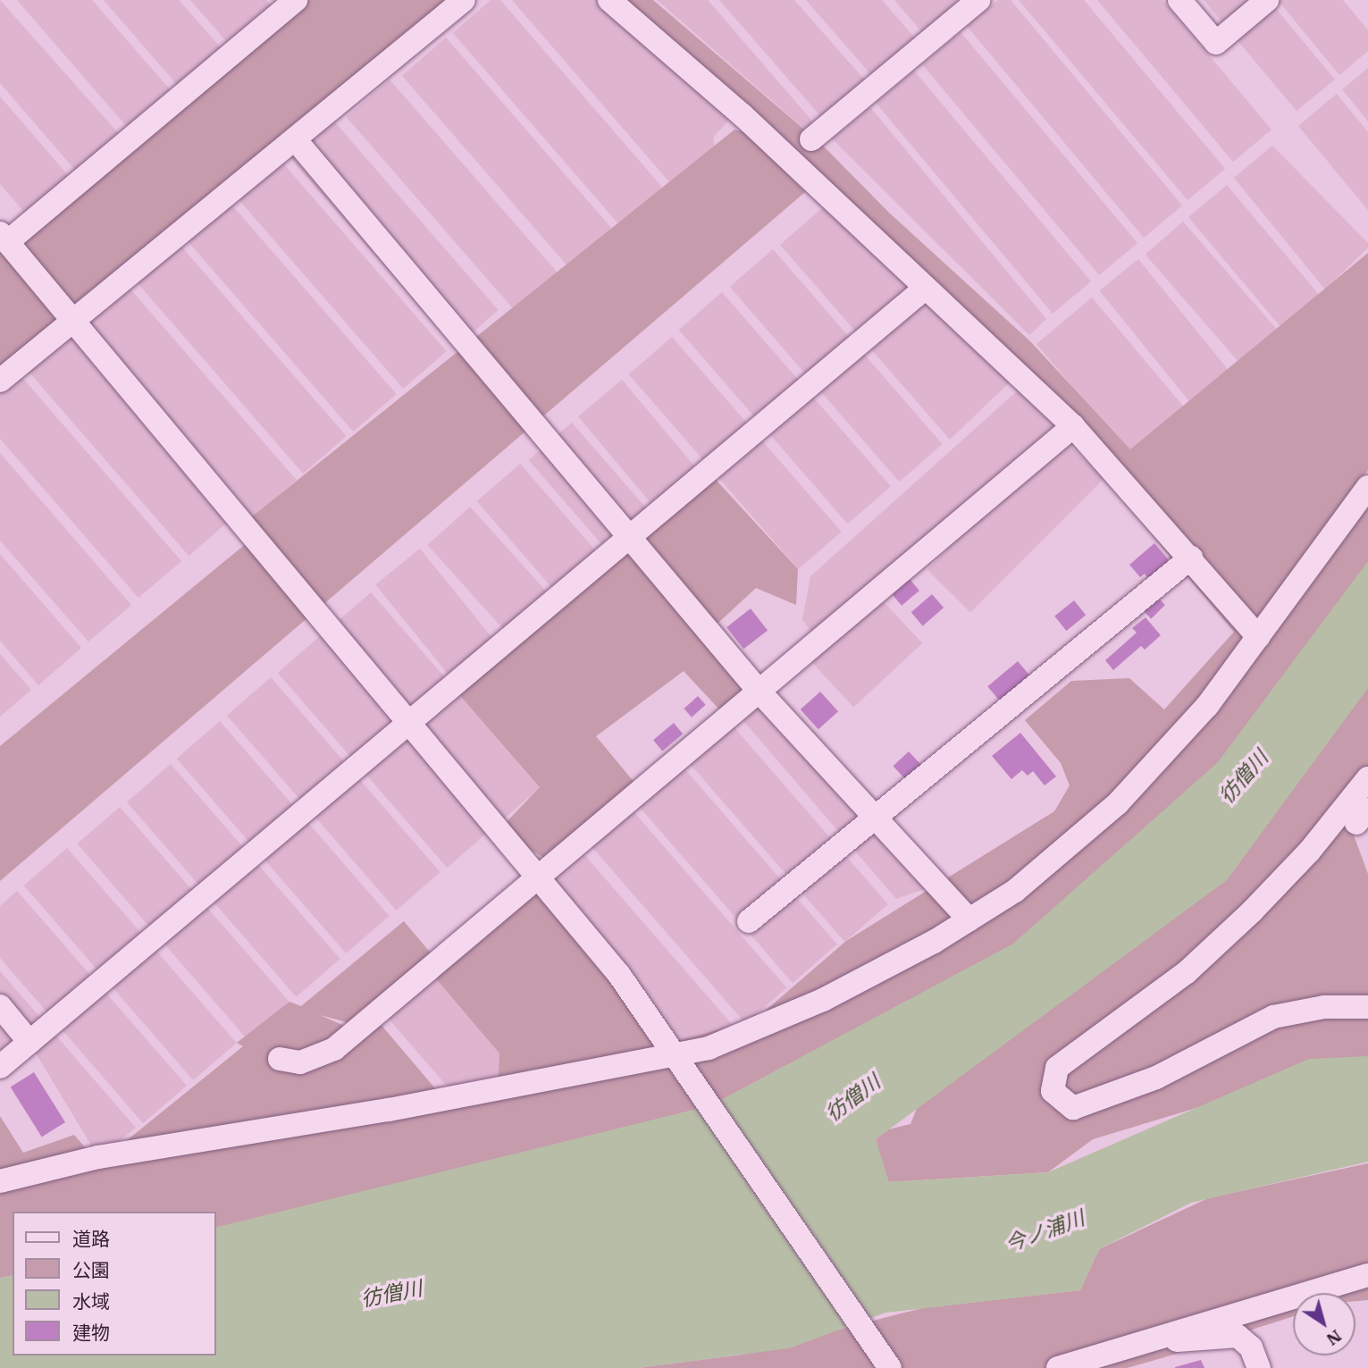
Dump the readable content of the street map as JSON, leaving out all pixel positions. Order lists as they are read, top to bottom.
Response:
{
  "water": ["彷僧川", "今ノ浦川"],
  "legend": [
    "道路",
    "公園",
    "水域",
    "建物"
  ],
  "north": "bottom right"
}
